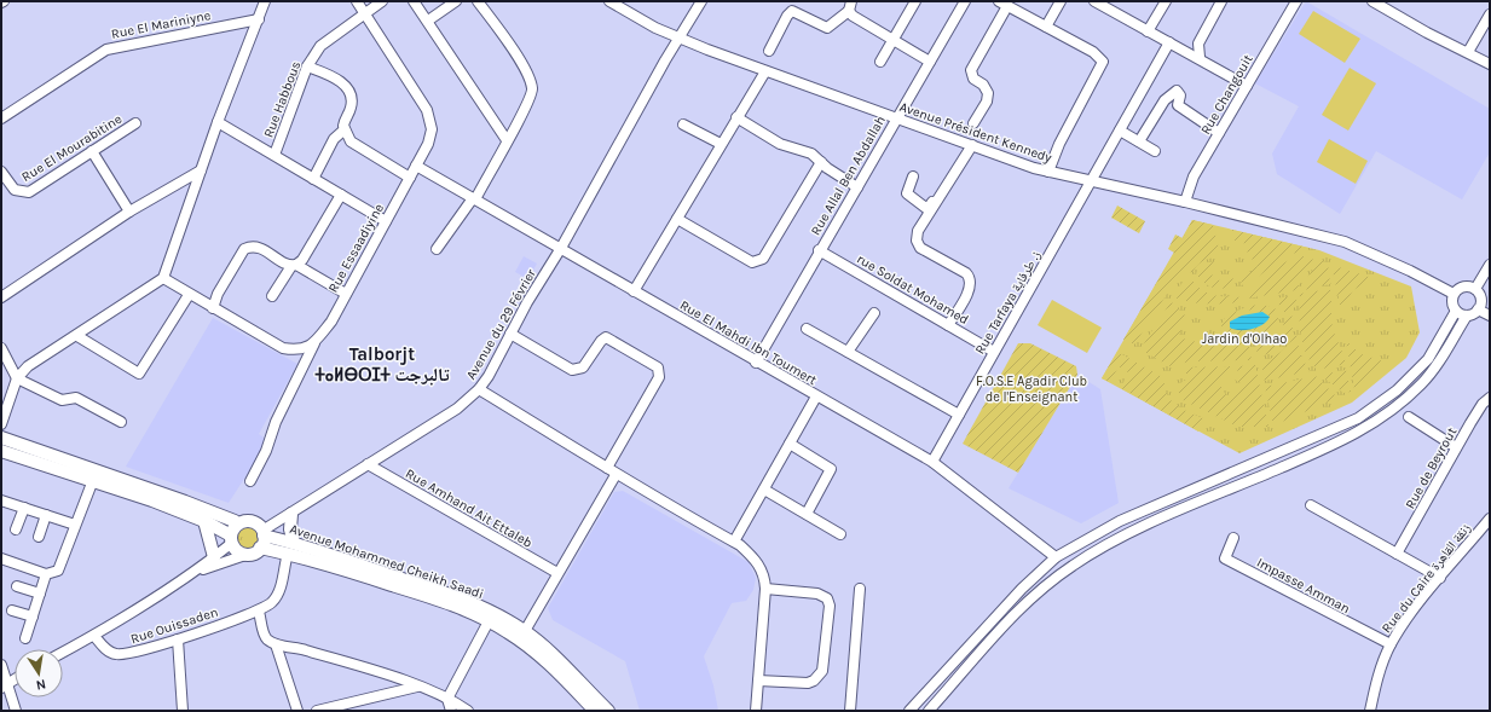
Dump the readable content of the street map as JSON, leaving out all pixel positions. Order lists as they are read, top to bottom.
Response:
{
  "streets": {
    "main road": ["Avenue Mohammed Cheikh Saadi"],
    "street": [
      "Rue El Mariniyne",
      "Rue Changouit",
      "Rue Habbous",
      "Avenue Président Kennedy",
      "Rue El Mourabitine",
      "Rue Allal Ben Abdallah",
      "Rue Essaadiyine",
      "rue Soldat Mohamed",
      "Rue Tarfaya ز. طرفاية",
      "Avenue du 29 Février",
      "Rue El Mahdi Ibn Toumert",
      "Rue de Beyrout",
      "Rue Amhand Ait Ettaleb",
      "Rue du Caire زنقة القاهرة",
      "Impasse Amman",
      "Rue Ouissaden"
    ]
  },
  "crossings": [
    ["Rue Changouit", "Avenue Président Kennedy"],
    ["Rue Habbous", "Rue Essaadiyine"],
    ["Avenue Président Kennedy", "Rue Allal Ben Abdallah"],
    ["Avenue Président Kennedy", "Rue Tarfaya ز. طرفاية"],
    ["Avenue Président Kennedy", "Avenue du 29 Février"],
    ["Rue Allal Ben Abdallah", "rue Soldat Mohamed"],
    ["Rue Allal Ben Abdallah", "Rue El Mahdi Ibn Toumert"],
    ["Rue Essaadiyine", "Rue El Mahdi Ibn Toumert"],
    ["rue Soldat Mohamed", "Rue Tarfaya ز. طرفاية"],
    ["Rue Tarfaya ز. طرفاية", "Rue El Mahdi Ibn Toumert"],
    ["Avenue du 29 Février", "Rue El Mahdi Ibn Toumert"],
    ["Avenue du 29 Février", "Rue Amhand Ait Ettaleb"],
    ["Avenue du 29 Février", "Avenue Mohammed Cheikh Saadi"],
    ["Rue du Caire زنقة القاهرة", "Impasse Amman"]
  ],
  "districts": ["Talborjt ⵜⴰⵍⴱⵔⵊⵜ تالبرجت"],
  "parks": ["Jardin d'Olhao", "F.O.S.E Agadir Club de l'Enseignant"],
  "north": "bottom"
}
